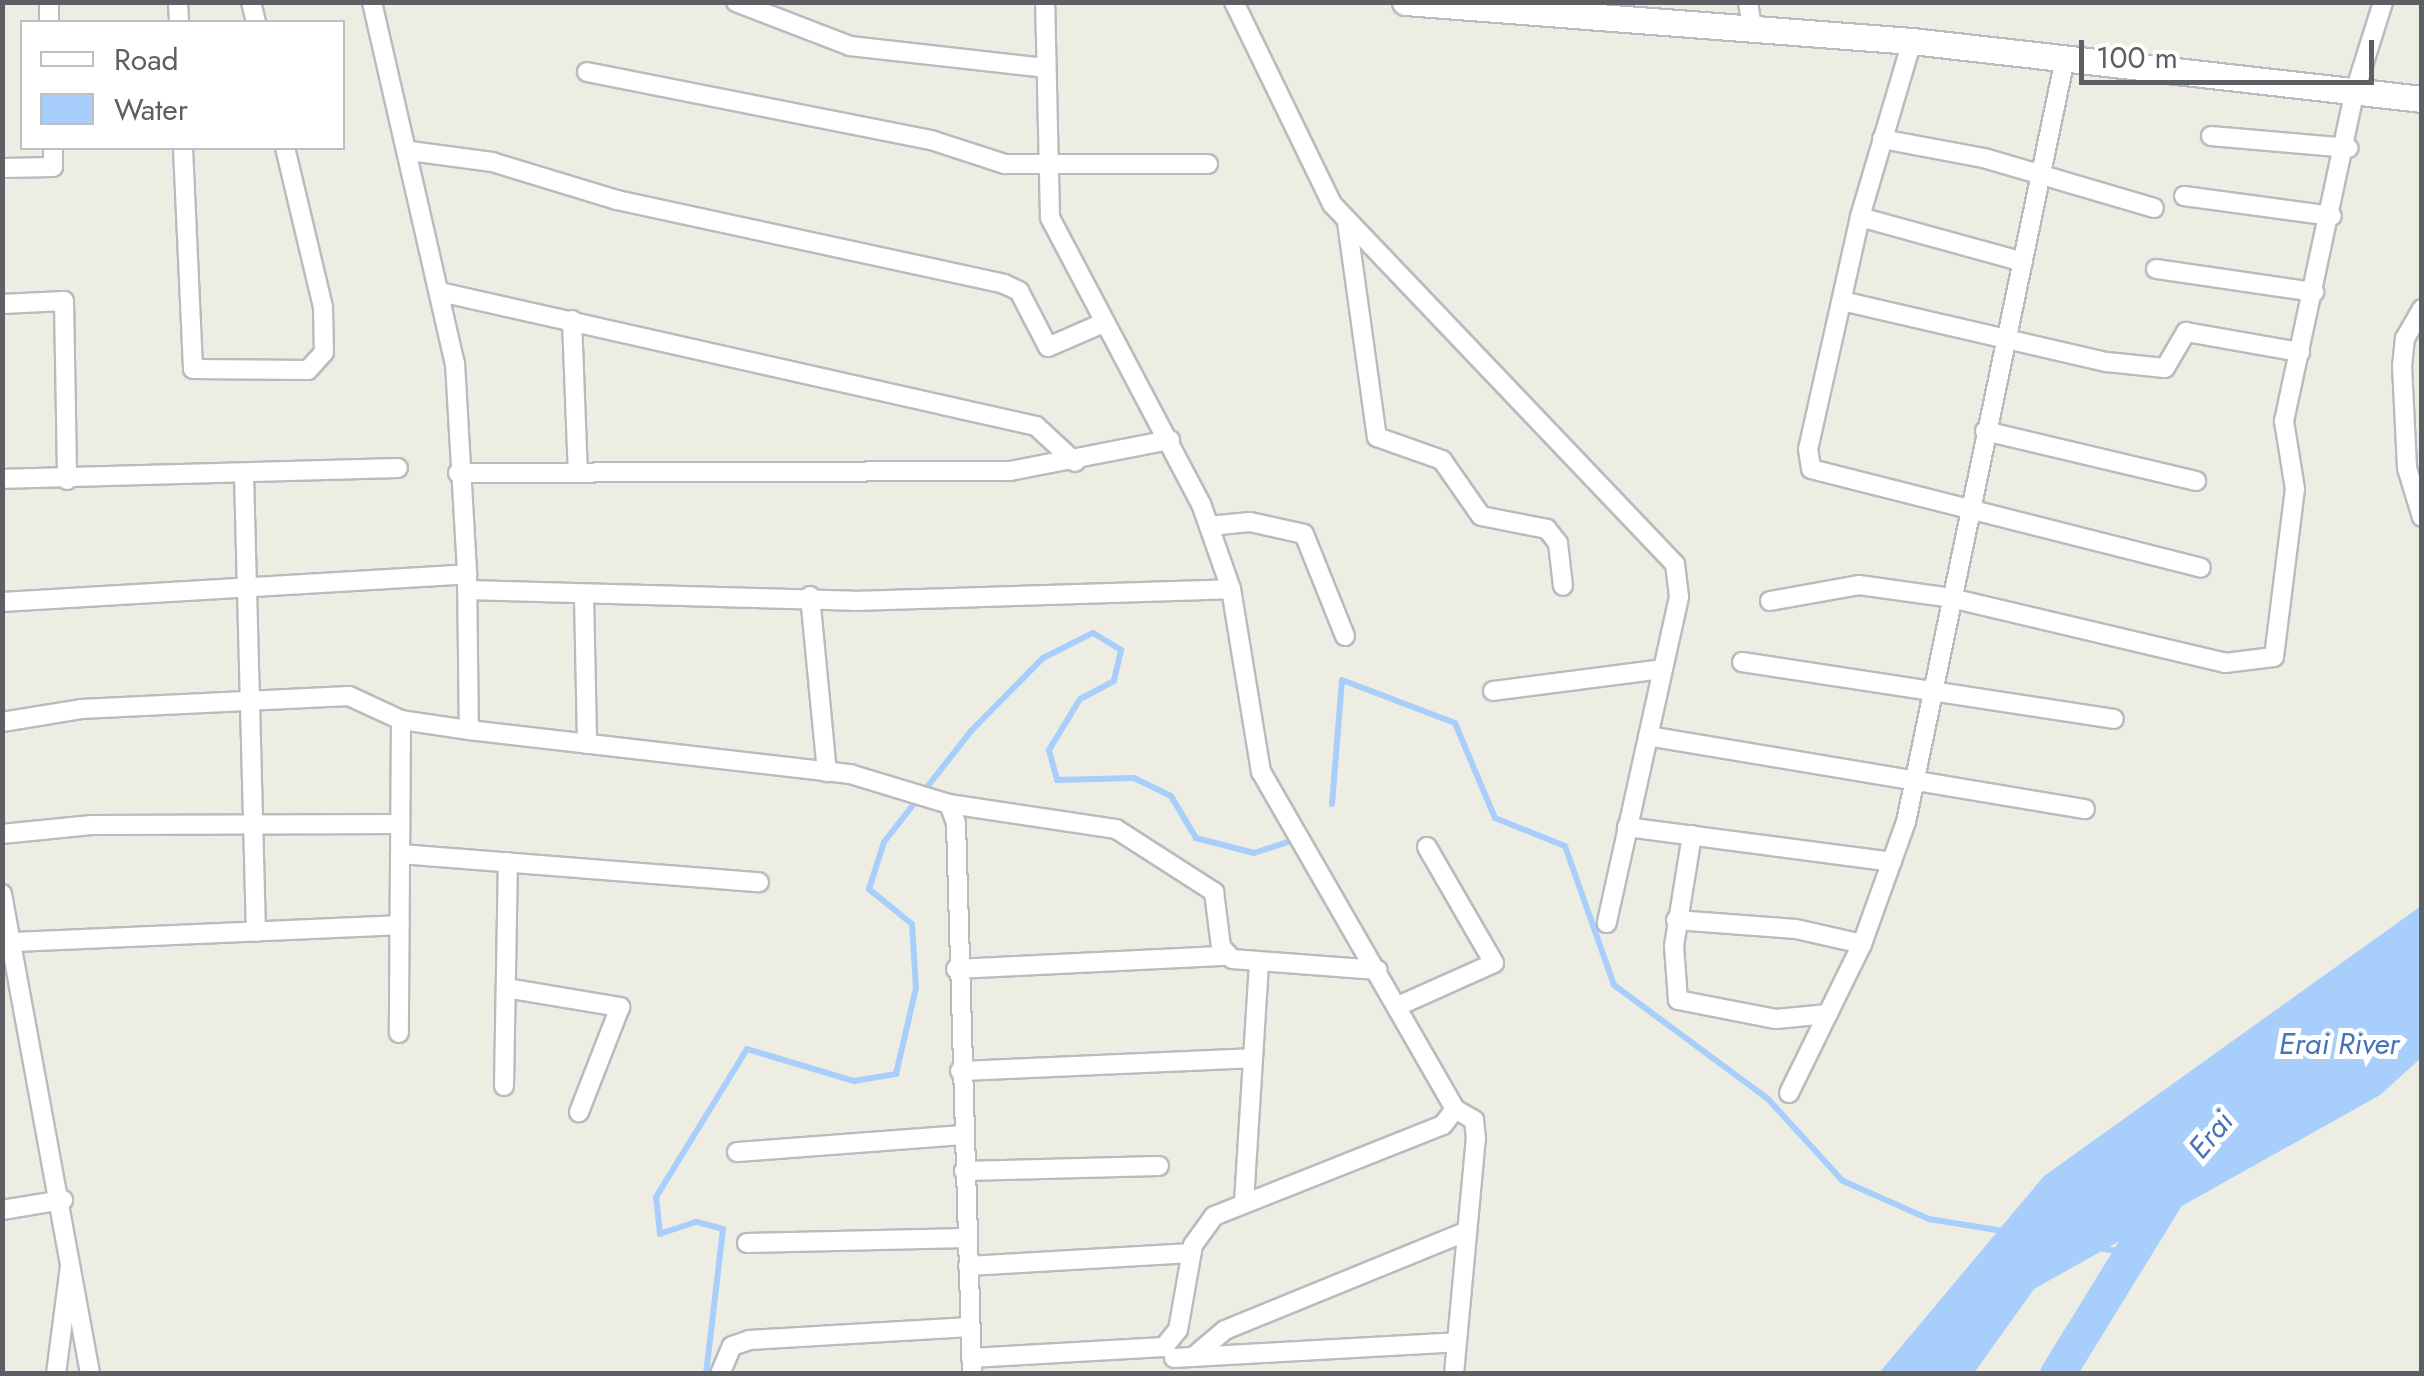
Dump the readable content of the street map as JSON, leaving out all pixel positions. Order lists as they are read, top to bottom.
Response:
{
  "water": ["Erai River", "Erai"],
  "legend": ["Road", "Water"],
  "scale_bar": "100 m"
}
